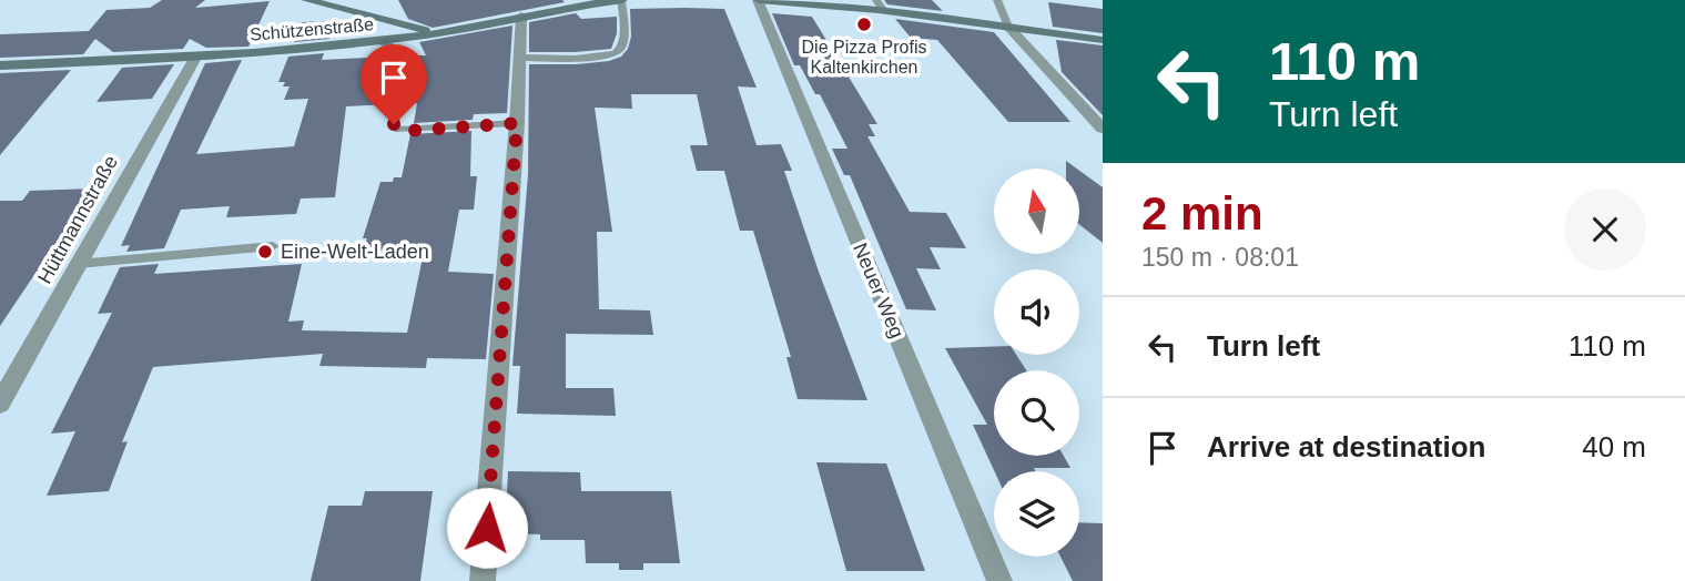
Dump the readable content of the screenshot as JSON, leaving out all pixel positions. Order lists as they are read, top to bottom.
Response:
{
  "streets": {
    "main road": ["Schützenstraße"],
    "street": ["Hüttmannstraße", "Neuer Weg"]
  },
  "crossings": [
    ["Schützenstraße", "Hüttmannstraße"]
  ],
  "places": ["Die Pizza Profis Kaltenkirchen", "Eine-Welt-Laden"],
  "north": "top",
  "page": {
    "turn": ["110 m", "Turn left"],
    "heading": ["2 min", "150 m · 08:01"],
    "list": [
      {
        "name": "Turn left",
        "value": "110 m"
      },
      {
        "name": "Arrive at destination",
        "value": "40 m"
      }
    ]
  }
}
